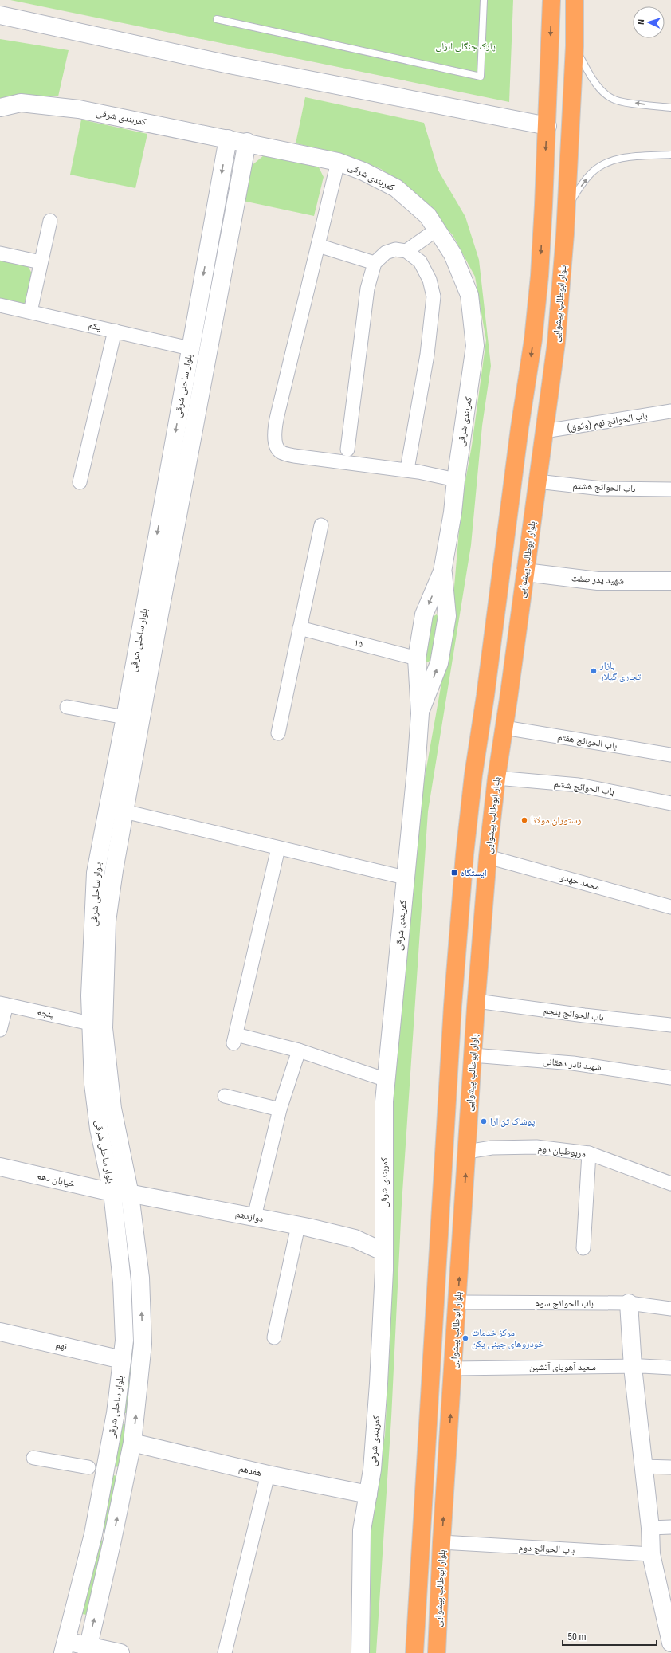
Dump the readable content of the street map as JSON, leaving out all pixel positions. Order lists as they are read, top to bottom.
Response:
{
  "streets": {
    "highway": ["بلوار ابوطالب پیشوایی"],
    "street": [
      "کمربندی شرقی",
      "یکم",
      "بلوار ساحلی شرقی",
      "باب الحوائج نهم (وثوق)",
      "باب الحوائج هشتم",
      "شهید پدر صفت",
      "۱۵",
      "باب الحوائج هفتم",
      "باب الحوائج ششم",
      "محمد جهدی",
      "پنجم",
      "باب الحوائج پنجم",
      "شهید نادر دهقانی",
      "مربوطیان دوم",
      "خیابان دهم",
      "دوازدهم",
      "باب الحوائج سوم",
      "نهم",
      "سعید آهوپای آتشین",
      "هفدهم",
      "باب الحوائج دوم"
    ]
  },
  "crossings": [
    ["کمربندی شرقی", "بلوار ساحلی شرقی"],
    ["کمربندی شرقی", "۱۵"],
    ["کمربندی شرقی", "دوازدهم"],
    ["کمربندی شرقی", "هفدهم"],
    ["بلوار ابوطالب پیشوایی", "باب الحوائج نهم (وثوق)"],
    ["بلوار ابوطالب پیشوایی", "باب الحوائج هشتم"],
    ["بلوار ابوطالب پیشوایی", "شهید پدر صفت"],
    ["بلوار ابوطالب پیشوایی", "باب الحوائج هفتم"],
    ["بلوار ابوطالب پیشوایی", "باب الحوائج ششم"],
    ["بلوار ابوطالب پیشوایی", "محمد جهدی"],
    ["بلوار ابوطالب پیشوایی", "باب الحوائج پنجم"],
    ["بلوار ابوطالب پیشوایی", "شهید نادر دهقانی"],
    ["بلوار ابوطالب پیشوایی", "مربوطیان دوم"],
    ["بلوار ابوطالب پیشوایی", "باب الحوائج سوم"],
    ["بلوار ابوطالب پیشوایی", "سعید آهوپای آتشین"],
    ["بلوار ابوطالب پیشوایی", "باب الحوائج دوم"],
    ["یکم", "بلوار ساحلی شرقی"],
    ["بلوار ساحلی شرقی", "پنجم"],
    ["بلوار ساحلی شرقی", "خیابان دهم"],
    ["بلوار ساحلی شرقی", "دوازدهم"],
    ["بلوار ساحلی شرقی", "نهم"],
    ["بلوار ساحلی شرقی", "هفدهم"],
    ["خیابان دهم", "دوازدهم"]
  ],
  "parks": ["پارک جنگلی انزلی"],
  "places": {
    "other": [
      "بازار تجاری گیلار",
      "رستوران مولانا",
      "پوشاک تن آرا",
      "مرکز خدمات خودروهای چینی پکن"
    ],
    "transit": ["ایستگاه"]
  },
  "scale_bar": "50 m",
  "north": "left"
}
